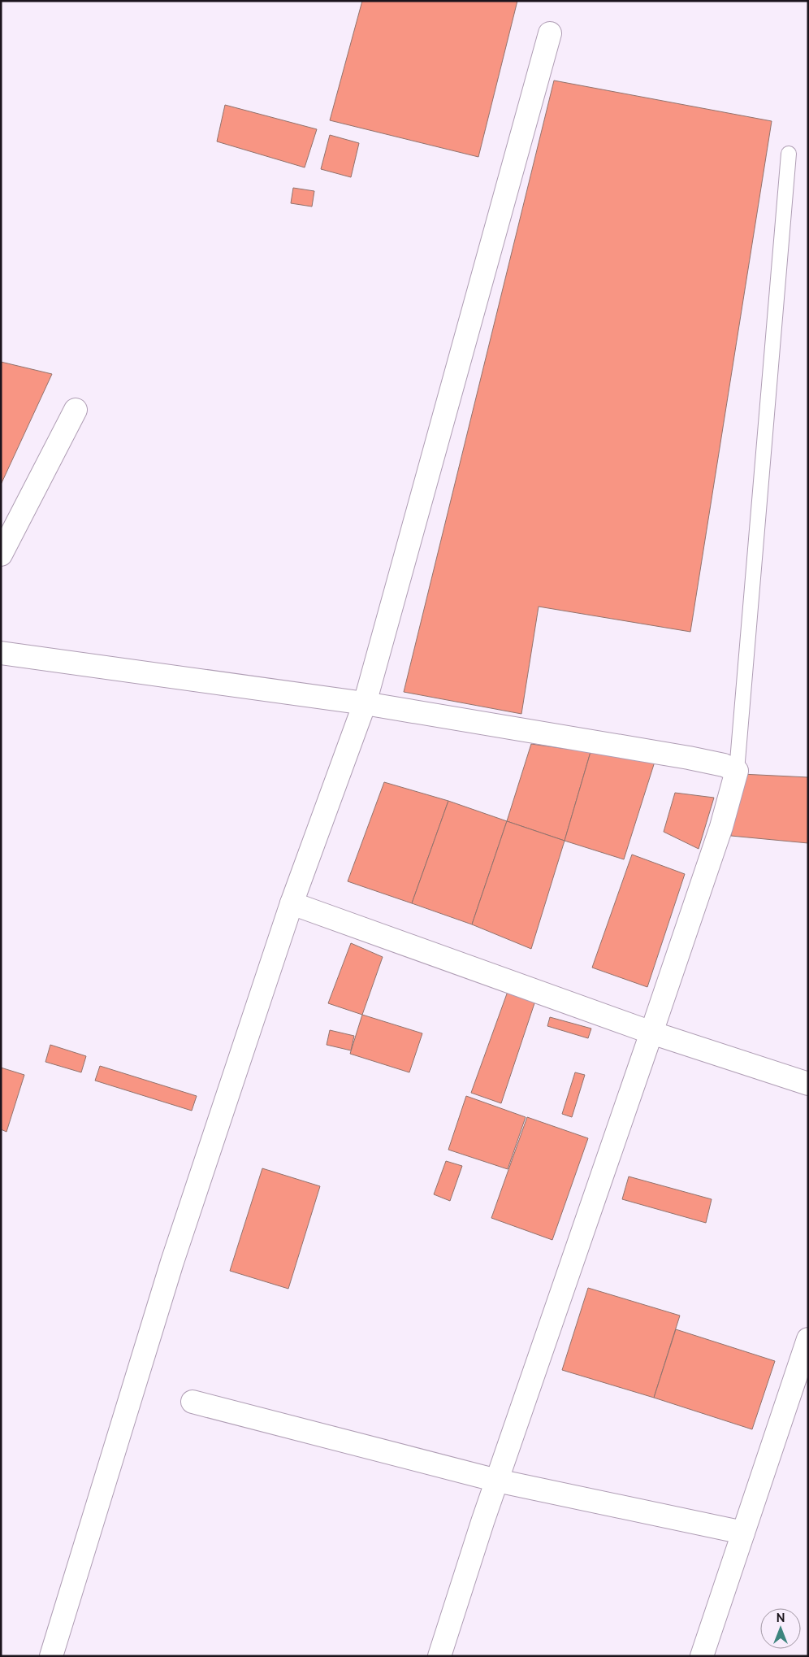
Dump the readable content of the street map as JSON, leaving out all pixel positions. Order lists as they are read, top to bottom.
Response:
{
  "north": "top"
}
